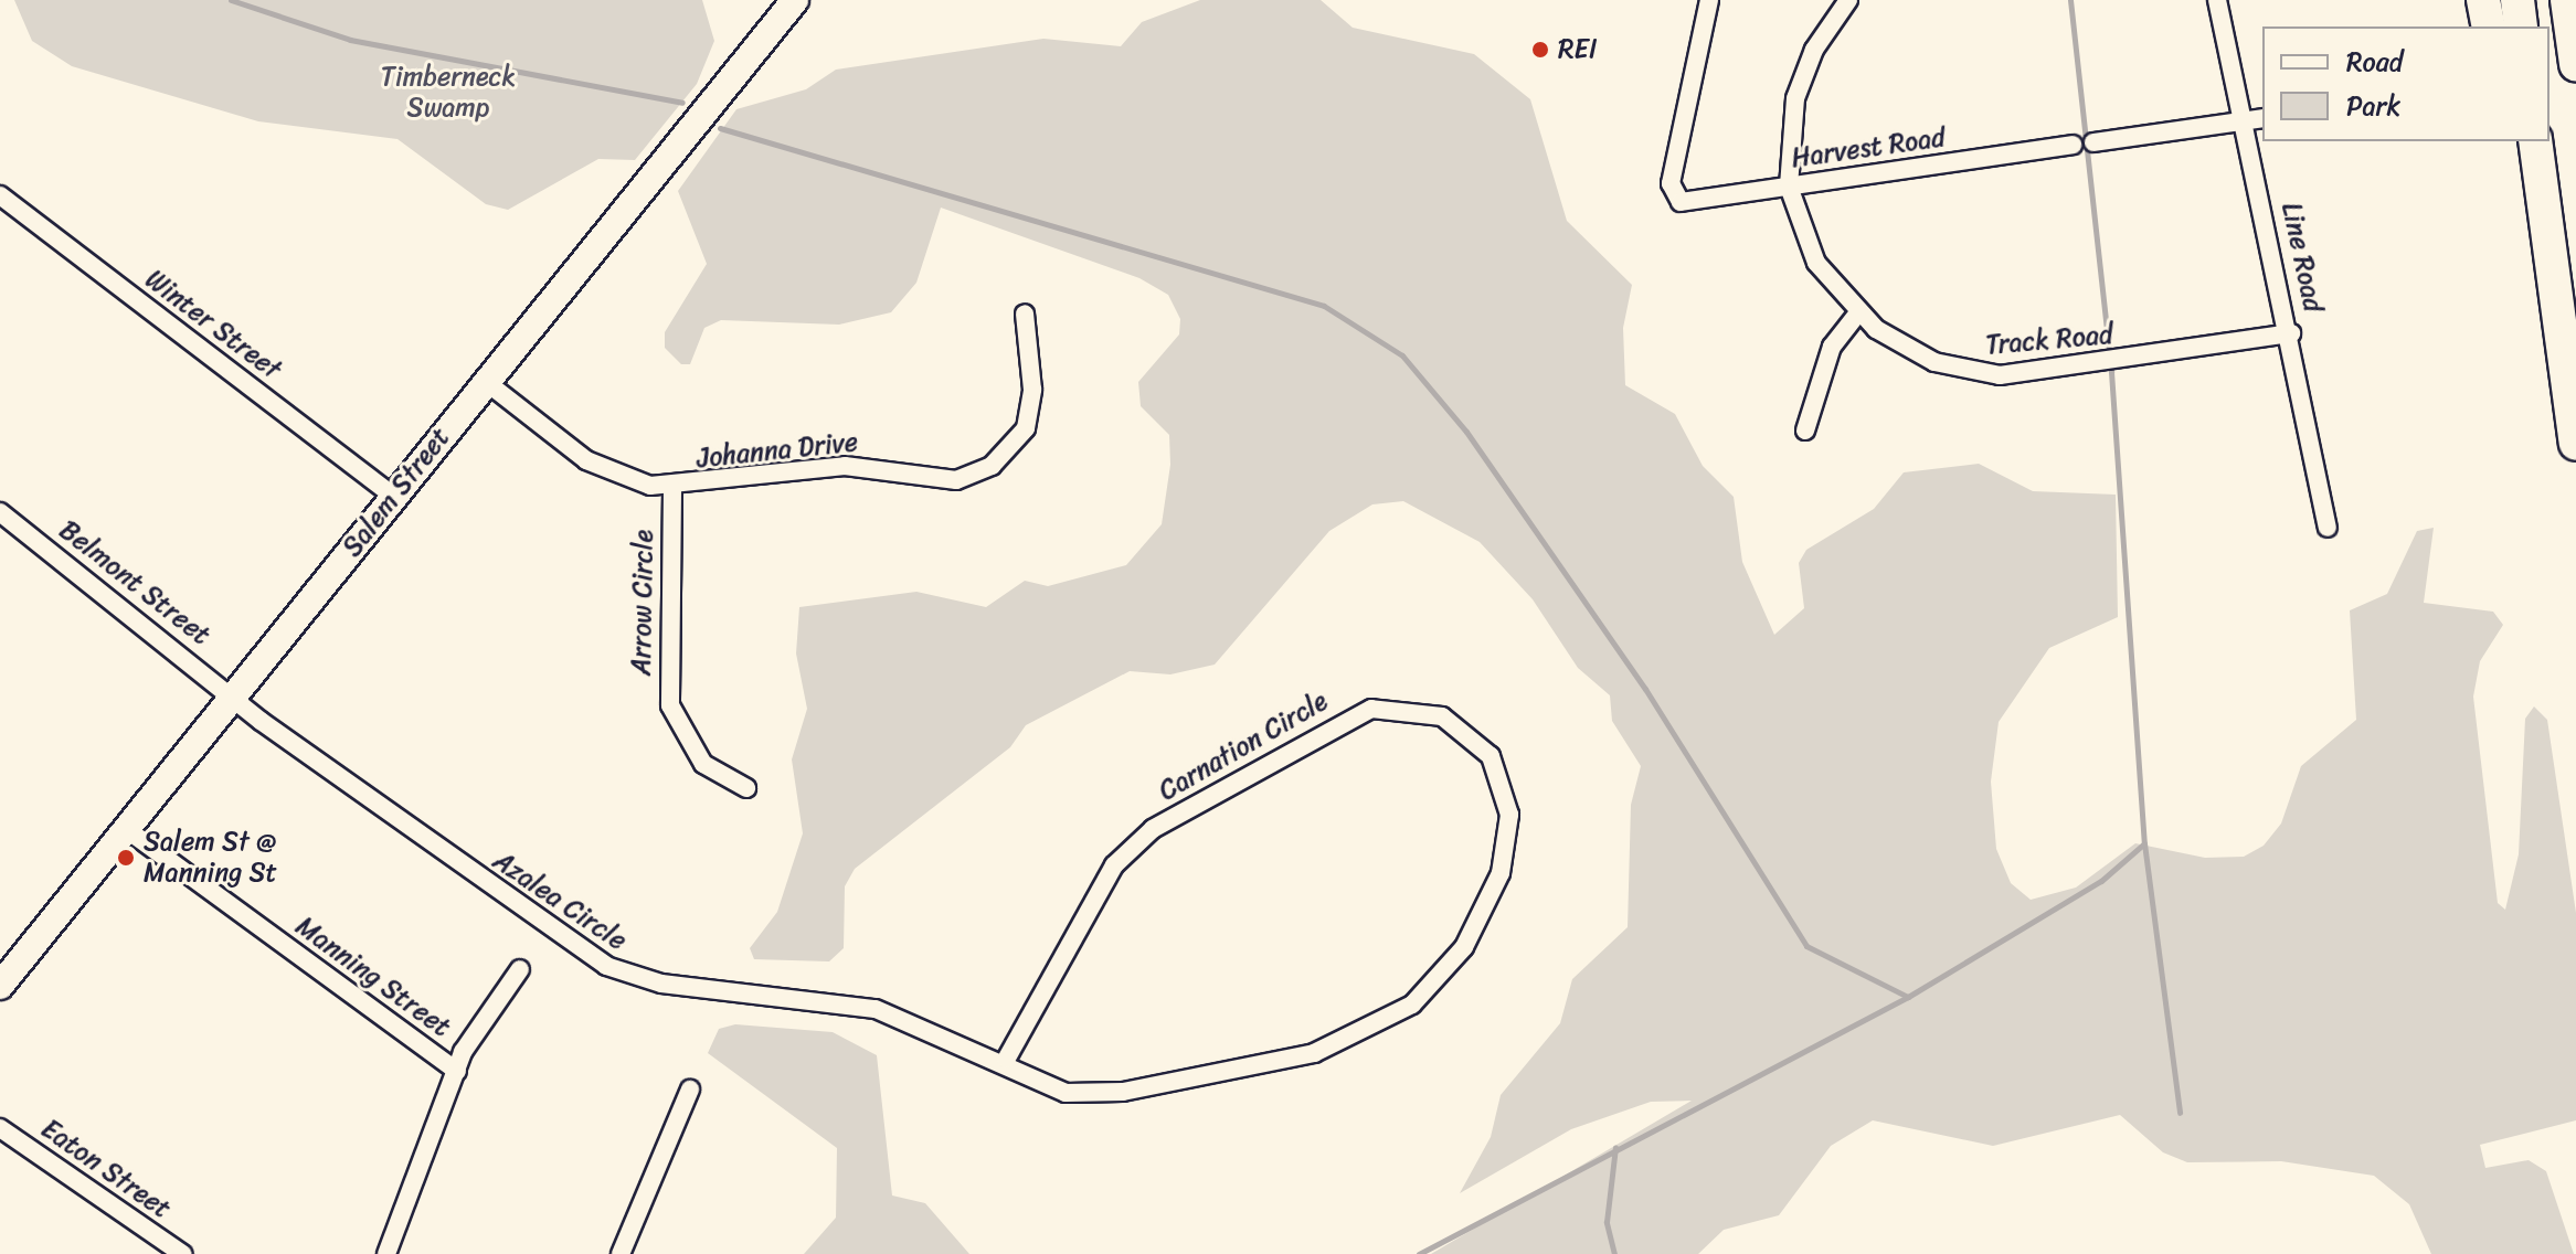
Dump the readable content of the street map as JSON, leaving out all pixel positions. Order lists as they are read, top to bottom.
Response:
{
  "streets": {
    "main road": ["Salem Street"],
    "street": [
      "Harvest Road",
      "Line Road",
      "Winter Street",
      "Track Road",
      "Johanna Drive",
      "Belmont Street",
      "Arrow Circle",
      "Carnation Circle",
      "Azalea Circle",
      "Manning Street",
      "Eaton Street"
    ]
  },
  "crossings": [
    ["Harvest Road", "Track Road"],
    ["Line Road", "Track Road"],
    ["Winter Street", "Salem Street"],
    ["Johanna Drive", "Salem Street"],
    ["Johanna Drive", "Arrow Circle"],
    ["Salem Street", "Belmont Street"],
    ["Salem Street", "Azalea Circle"],
    ["Salem Street", "Manning Street"],
    ["Belmont Street", "Azalea Circle"],
    ["Carnation Circle", "Azalea Circle"]
  ],
  "parks": ["Timberneck Swamp"],
  "places": ["REI", "Salem St @ Manning St"],
  "legend": ["Road", "Park"]
}
